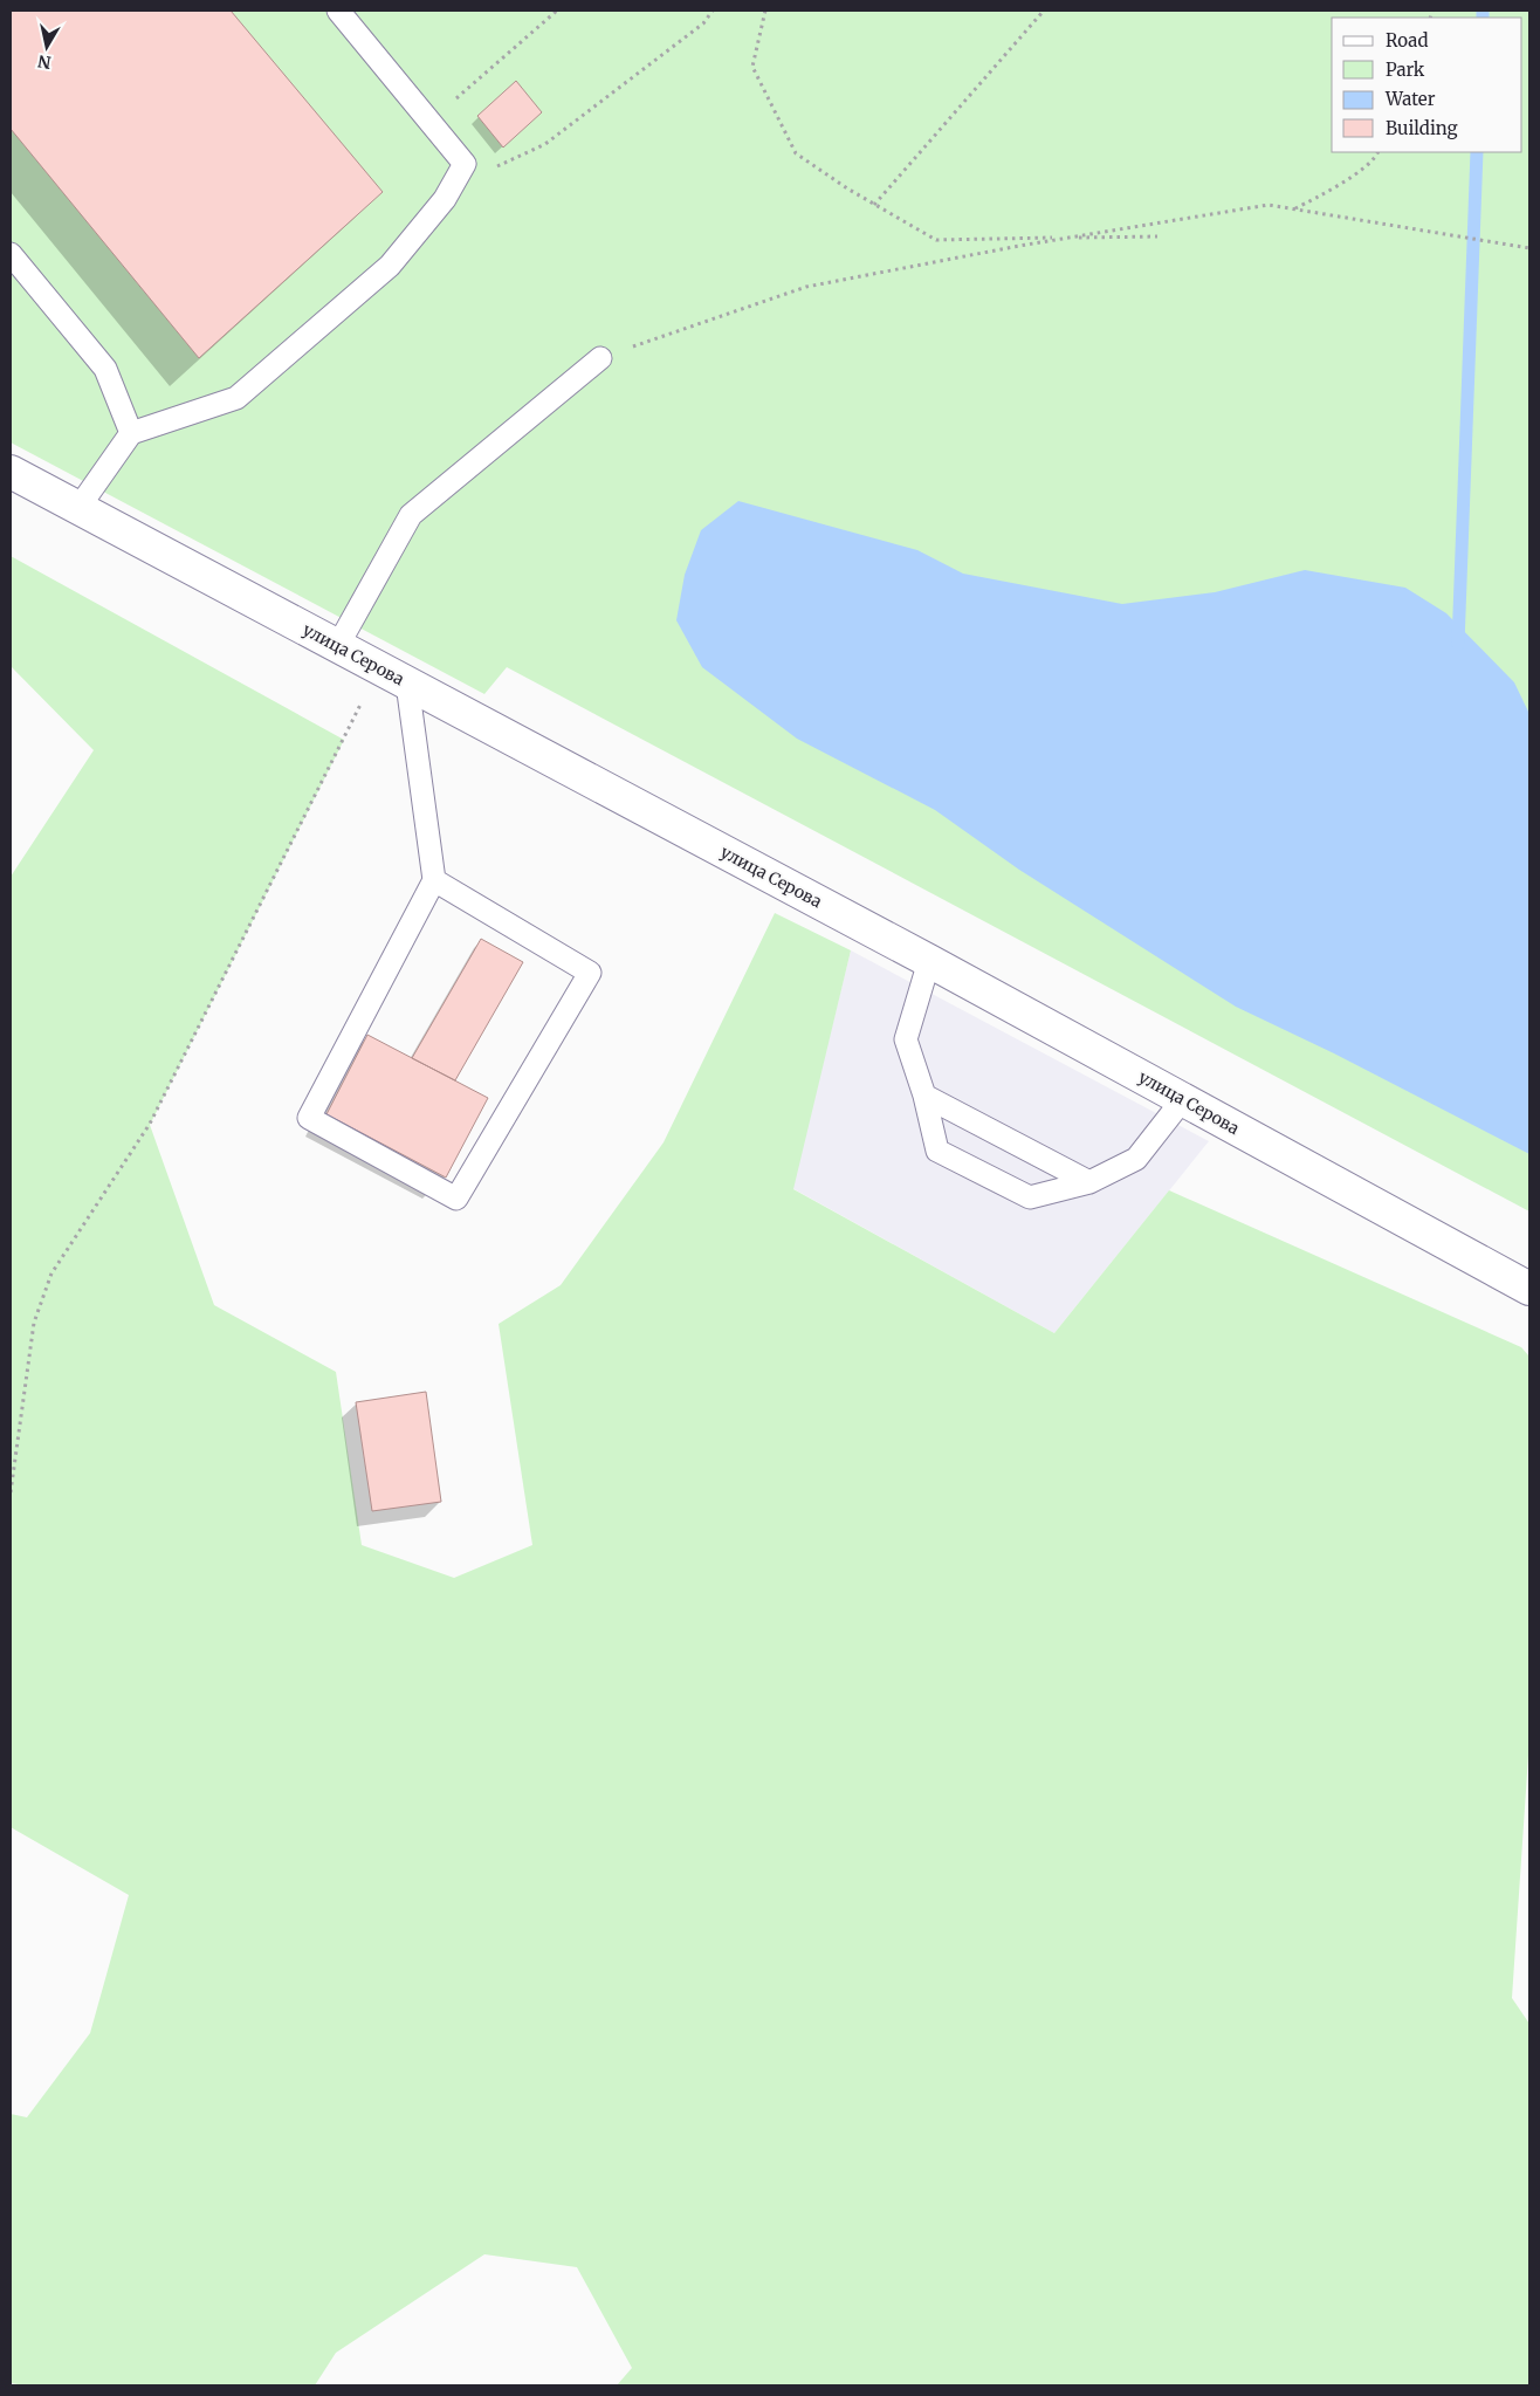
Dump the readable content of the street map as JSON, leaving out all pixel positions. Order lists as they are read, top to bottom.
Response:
{
  "streets": {
    "main road": ["улица Серова"]
  },
  "legend": [
    "Road",
    "Park",
    "Water",
    "Building"
  ],
  "north": "bottom"
}
